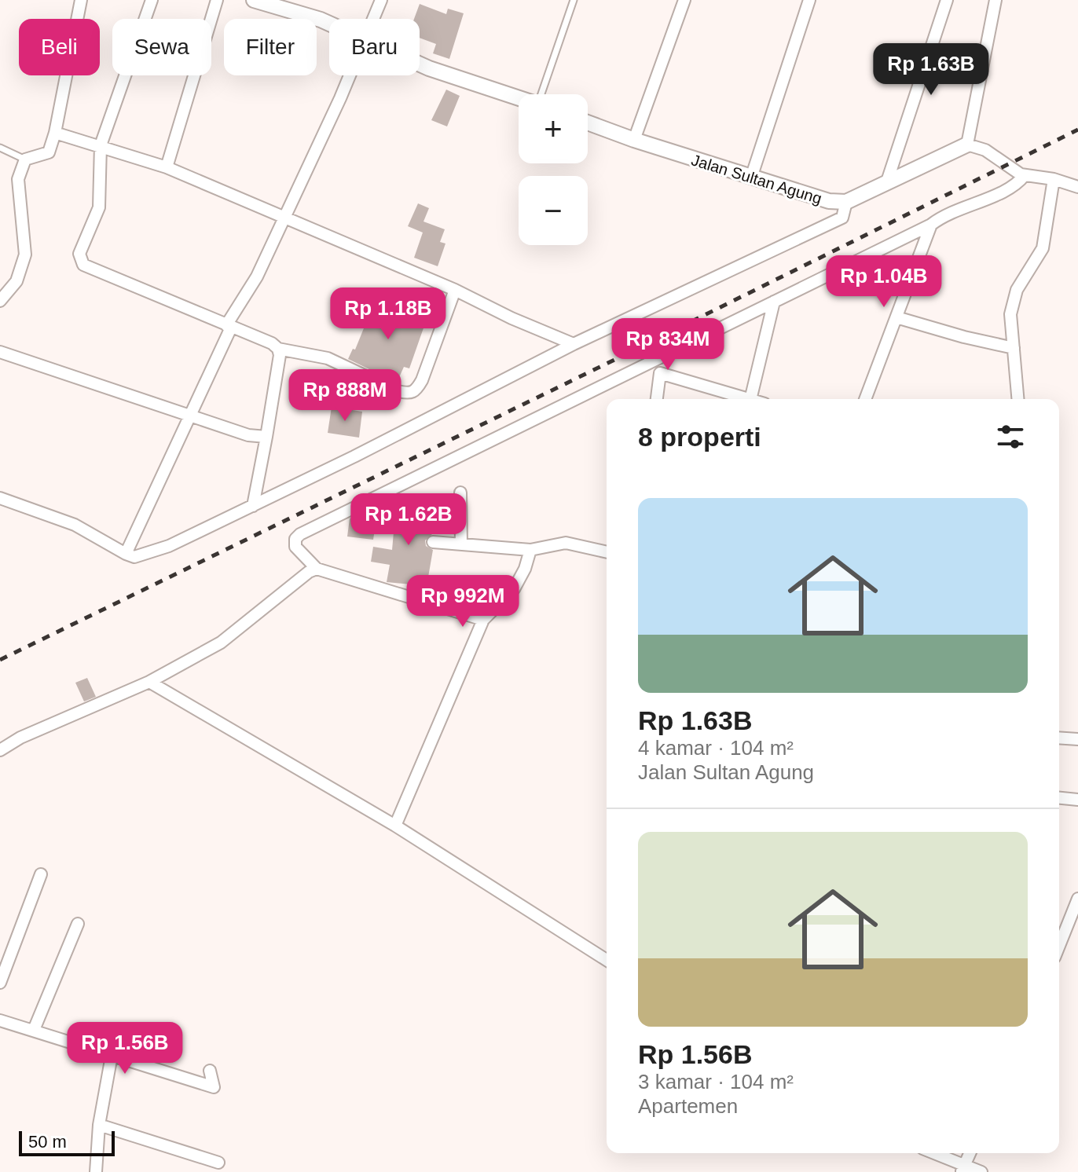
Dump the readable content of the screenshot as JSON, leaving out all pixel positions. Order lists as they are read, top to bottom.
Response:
{
  "streets": {
    "street": ["Jalan Sultan Agung"]
  },
  "scale_bar": "50 m",
  "page": {
    "chip": [
      "Beli",
      "Sewa",
      "Filter",
      "Baru"
    ],
    "price": [
      "Rp 1.63B",
      "Rp 1.04B",
      "Rp 1.18B",
      "Rp 834M",
      "Rp 888M",
      "Rp 1.62B",
      "Rp 992M",
      "Rp 1.56B"
    ],
    "map_buttons": ["+", "−"],
    "heading": "8 properti",
    "list": [
      {
        "name": "Rp 1.63B",
        "note": "4 kamar · 104 m² · Jalan Sultan Agung"
      },
      {
        "name": "Rp 1.56B",
        "note": "3 kamar · 104 m² · Apartemen"
      }
    ],
    "scale": "50 m"
  }
}
